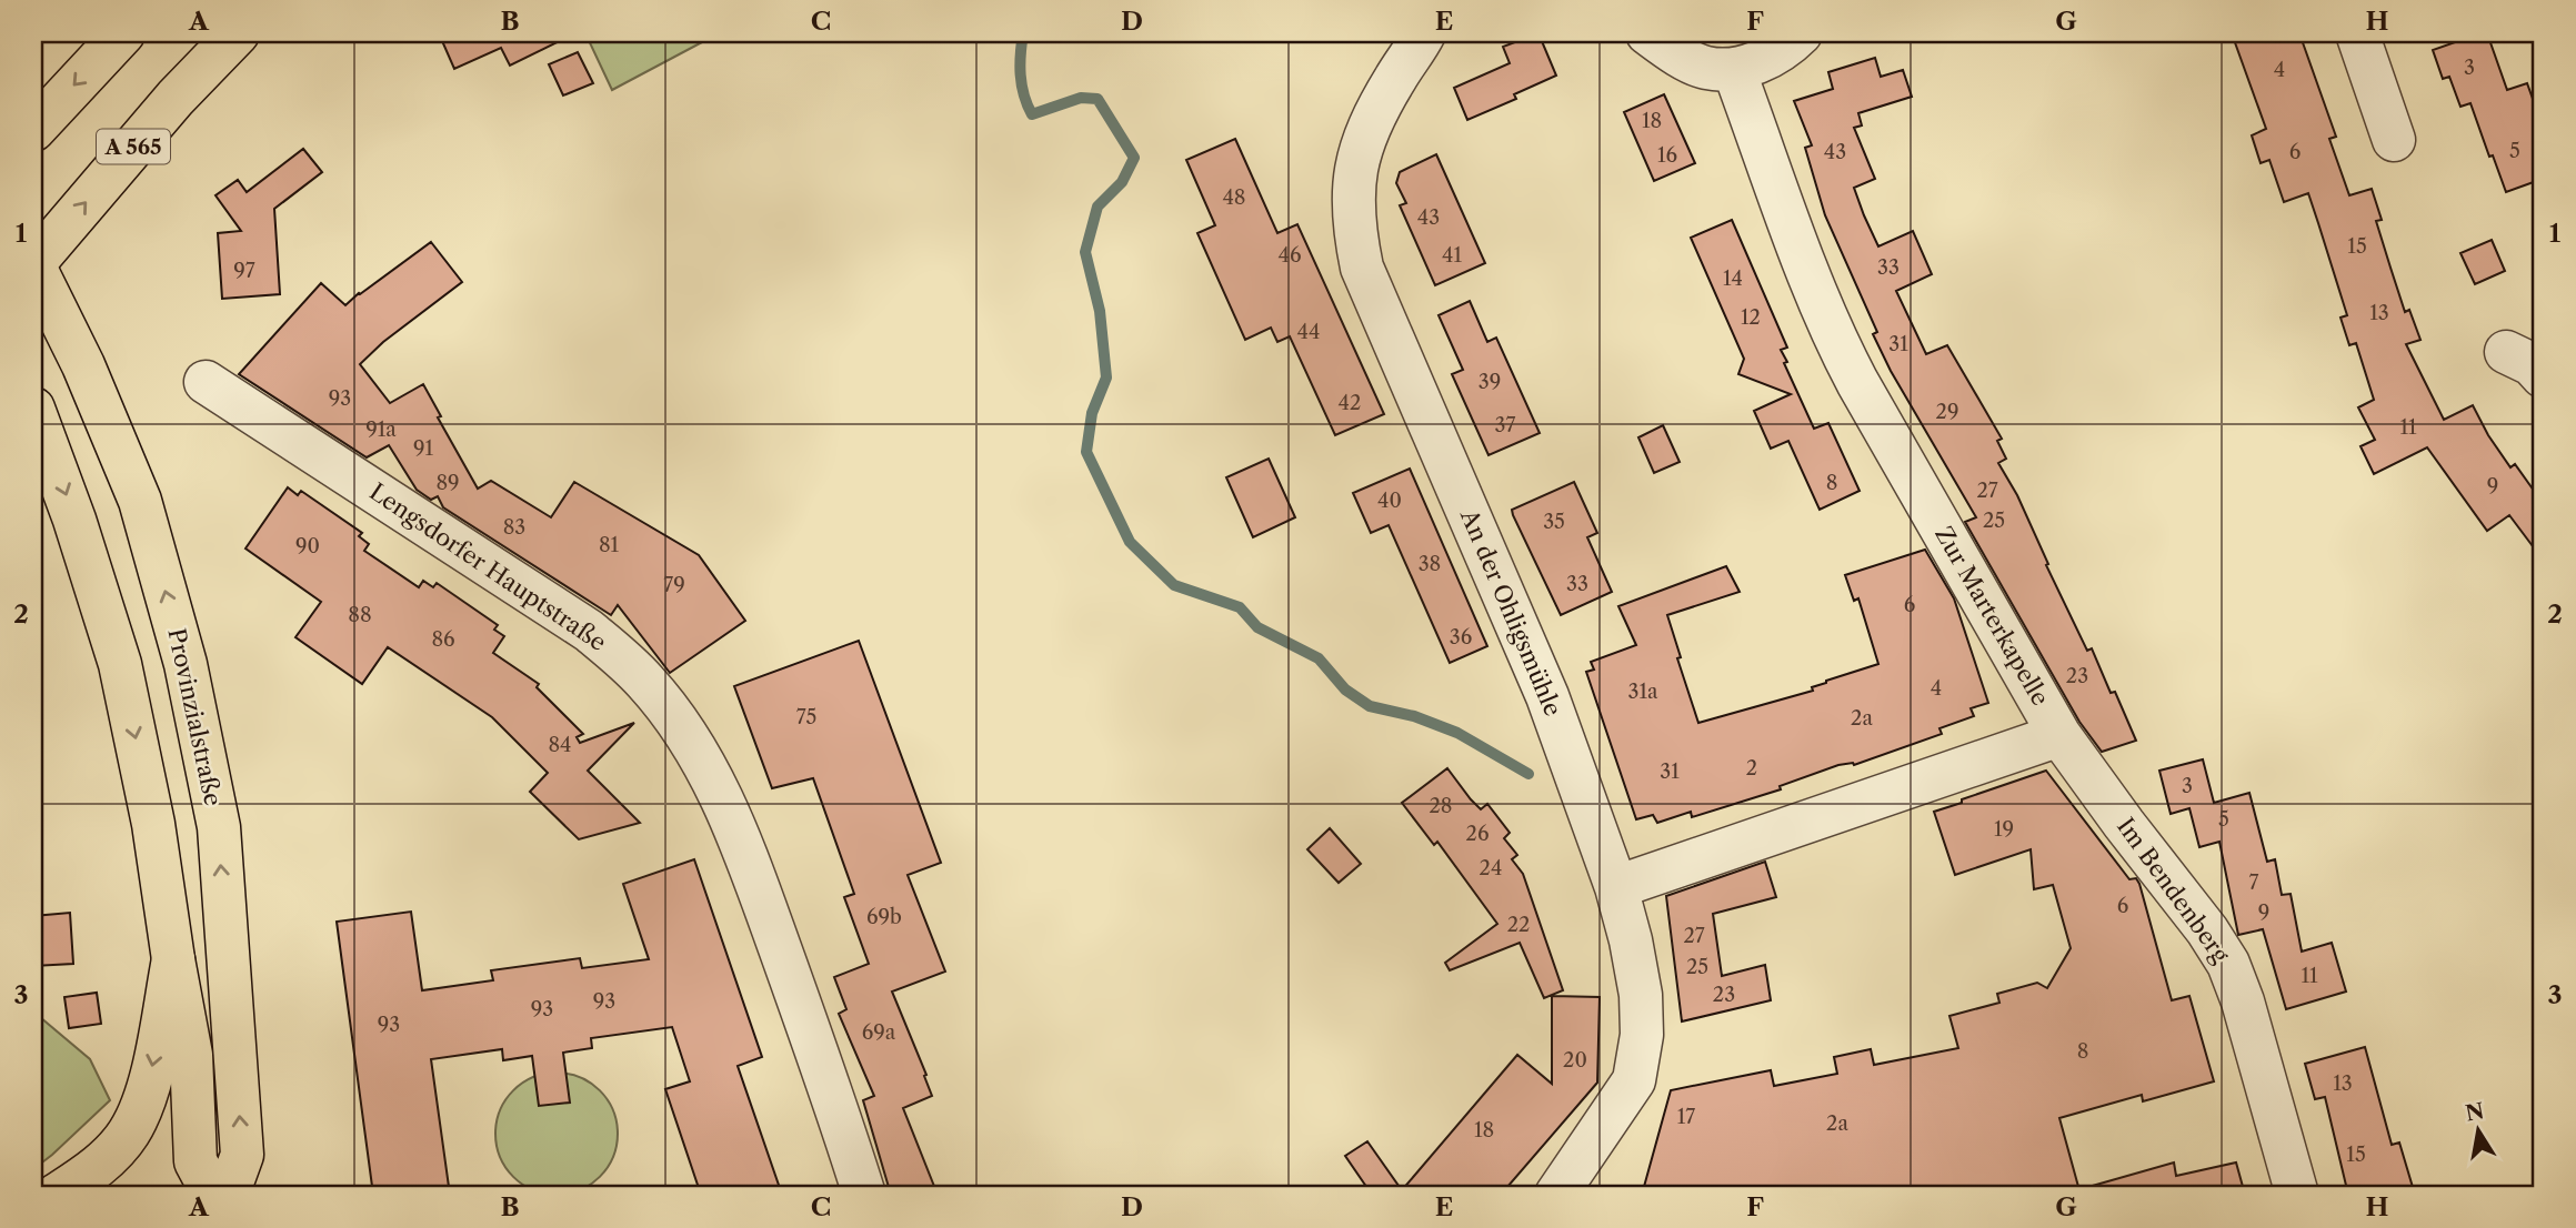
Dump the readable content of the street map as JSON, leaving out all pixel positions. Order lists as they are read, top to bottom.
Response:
{
  "streets": {
    "main road": ["A 565", "Provinzialstraße"],
    "street": [
      "Lengsdorfer Hauptstraße",
      "An der Ohligsmühle",
      "Zur Marterkapelle",
      "Im Bendenberg"
    ]
  },
  "crossings": [
    ["A 565", "Provinzialstraße"],
    ["An der Ohligsmühle", "Zur Marterkapelle"],
    ["Zur Marterkapelle", "Im Bendenberg"]
  ],
  "house_numbers": [
    "3",
    "4",
    "18",
    "5",
    "43",
    "6",
    "16",
    "48",
    "43",
    "15",
    "46",
    "41",
    "33",
    "97",
    "14",
    "13",
    "12",
    "44",
    "31",
    "39",
    "93",
    "42",
    "29",
    "37",
    "11",
    "91a",
    "91",
    "89",
    "8",
    "9",
    "27",
    "40",
    "25",
    "35",
    "83",
    "81",
    "90",
    "38",
    "33",
    "79",
    "6",
    "88",
    "36",
    "86",
    "23",
    "4",
    "31a",
    "75",
    "2a",
    "84",
    "2",
    "31",
    "3",
    "28",
    "5",
    "19",
    "26",
    "24",
    "7",
    "6",
    "9",
    "69b",
    "22",
    "27",
    "25",
    "11",
    "23",
    "93",
    "93",
    "93",
    "69a",
    "8",
    "20",
    "13",
    "17",
    "2a",
    "18",
    "15"
  ],
  "north": "top",
  "grid": {
    "columns": [
      "A",
      "B",
      "C",
      "D",
      "E",
      "F",
      "G",
      "H"
    ],
    "rows": ["1", "2", "3"]
  }
}
